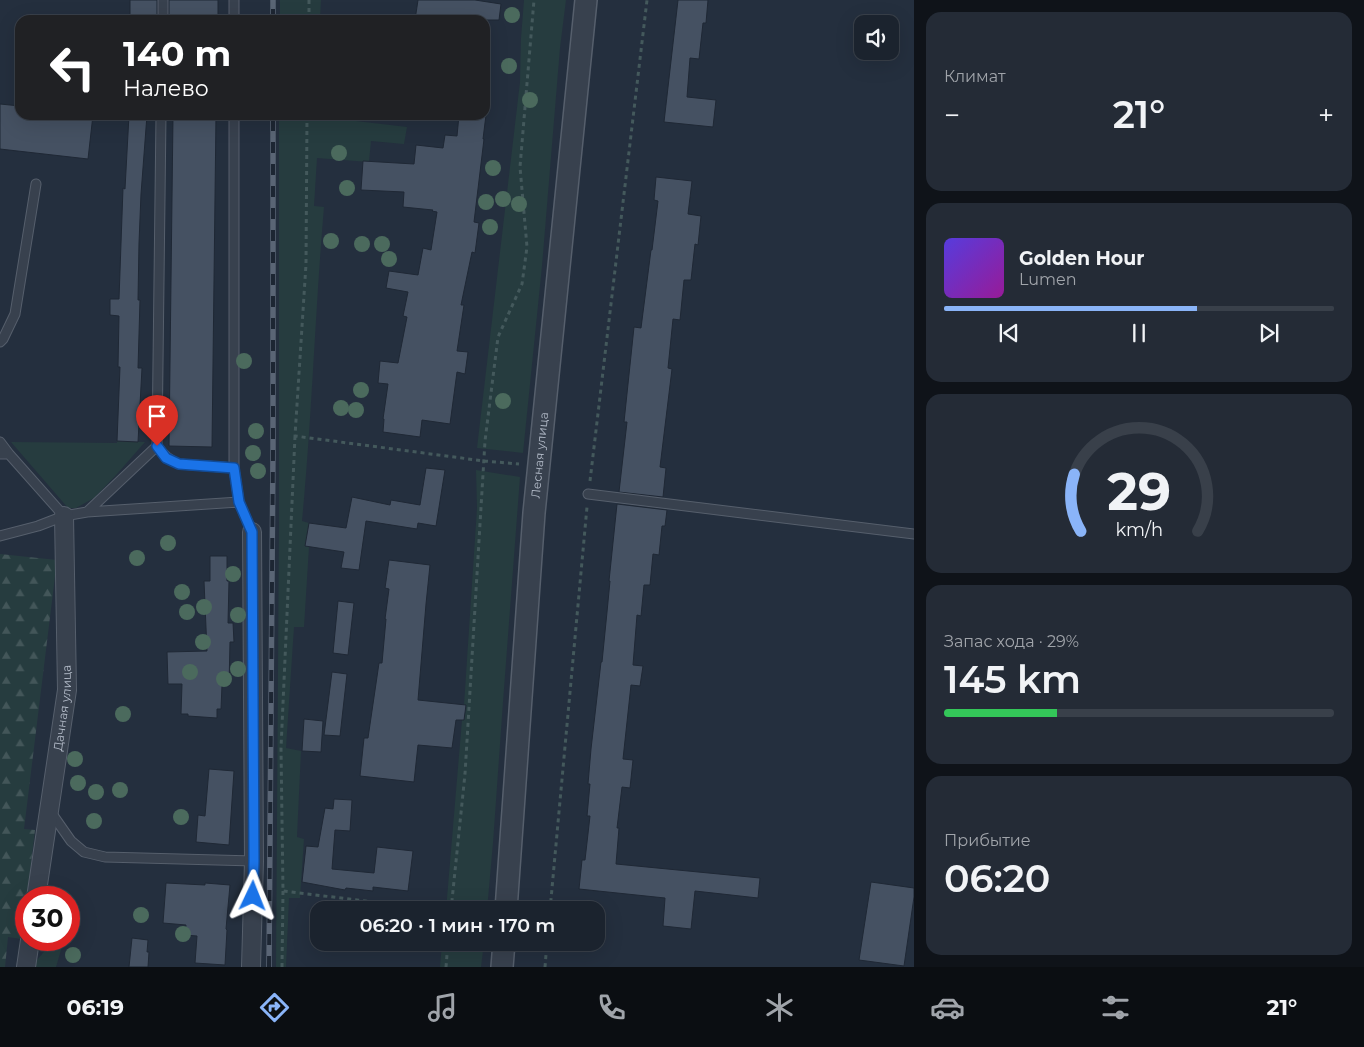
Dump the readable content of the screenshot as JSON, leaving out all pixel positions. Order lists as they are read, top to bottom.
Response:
{
  "streets": {
    "street": ["Лесная улица", "Дачная улица"]
  },
  "page": {
    "tile": [
      "Климат",
      ["Запас хода · 29%", "145 km"],
      ["Прибытие", "06:20"]
    ],
    "turn": ["140 m", "Налево"],
    "heat": ["−", "21°", "+"],
    "song": ["Golden Hour", "Lumen"],
    "limit": "30",
    "trip": "06:20 · 1 мин · 170 m",
    "tabs": ["06:19", "21°"],
    "gauge": ["29", "km/h"]
  }
}
